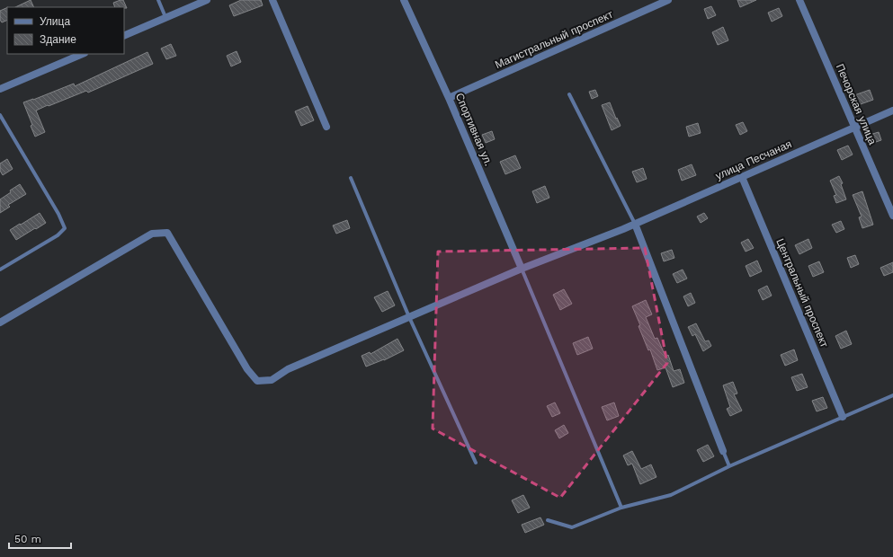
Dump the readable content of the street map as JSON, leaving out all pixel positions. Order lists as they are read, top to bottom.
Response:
{
  "streets": {
    "street": [
      "Магистральный проспект",
      "Печорская улица",
      "Спортивная ул.",
      "улица Песчаная",
      "Центральный проспект"
    ]
  },
  "crossings": [
    ["Магистральный проспект", "Спортивная ул."],
    ["Печорская улица", "улица Песчаная"],
    ["Спортивная ул.", "улица Песчаная"],
    ["улица Песчаная", "Центральный проспект"]
  ],
  "legend": ["Улица", "Здание"],
  "scale_bar": "50 m"
}
